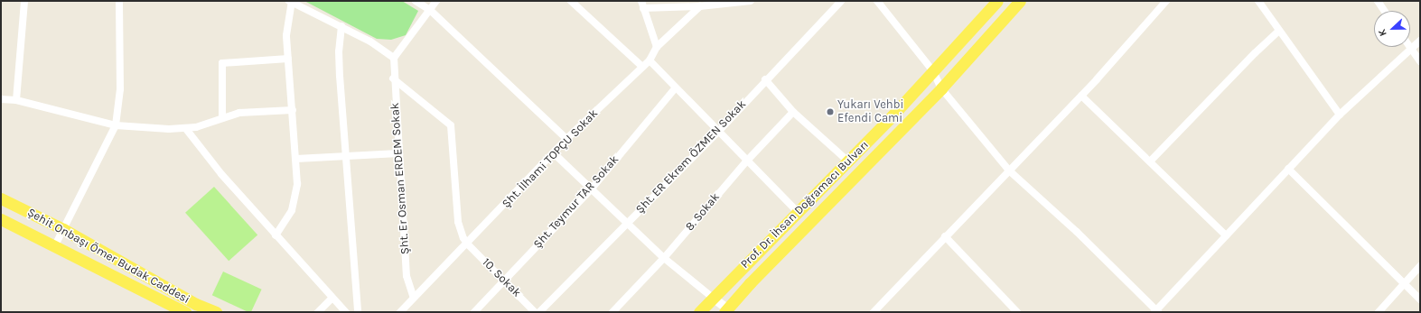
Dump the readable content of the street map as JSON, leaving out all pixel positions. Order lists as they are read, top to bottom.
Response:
{
  "streets": {
    "main road": ["Prof. Dr. İhsan Doğramacı Bulvarı", "Şehit Onbaşı Ömer Budak Caddesi"],
    "street": [
      "Şht. ER Ekrem ÖZMEN Sokak",
      "Şht. İlhami TOPÇU Sokak",
      "Şht. Er Osman ERDEM Sokak",
      "Şht. Teymur TAR Sokak",
      "8. Sokak",
      "10. Sokak"
    ]
  },
  "crossings": [
    ["Şht. İlhami TOPÇU Sokak", "Şht. Er Osman ERDEM Sokak"],
    ["Şht. İlhami TOPÇU Sokak", "10. Sokak"],
    ["Şht. Teymur TAR Sokak", "10. Sokak"]
  ],
  "places": ["Yukarı Vehbi Efendi Cami"],
  "north": "left"
}
